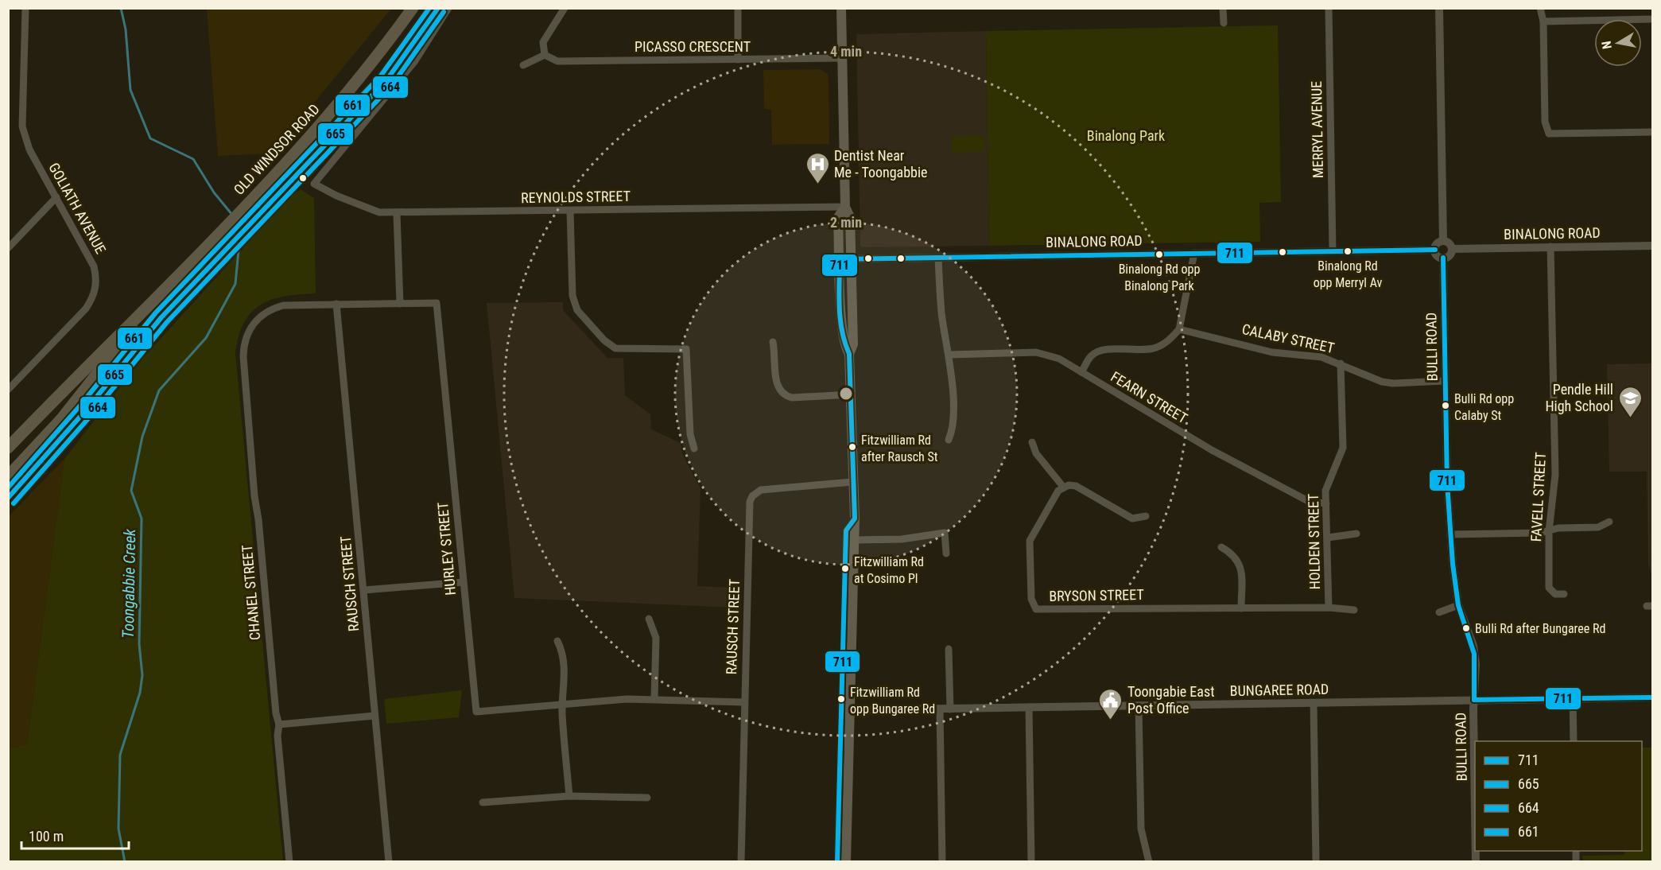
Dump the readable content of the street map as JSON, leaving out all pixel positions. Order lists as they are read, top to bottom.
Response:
{
  "streets": {
    "highway": ["OLD WINDSOR ROAD"],
    "street": [
      "PICASSO CRESCENT",
      "MERRYL AVENUE",
      "REYNOLDS STREET",
      "GOLIATH AVENUE",
      "BINALONG ROAD",
      "CALABY STREET",
      "BULLI ROAD",
      "FEARN STREET",
      "FAVELL STREET",
      "HOLDEN STREET",
      "HURLEY STREET",
      "RAUSCH STREET",
      "CHANEL STREET",
      "BRYSON STREET",
      "BUNGAREE ROAD"
    ]
  },
  "crossings": [
    ["MERRYL AVENUE", "BINALONG ROAD"],
    ["BINALONG ROAD", "BULLI ROAD"],
    ["BINALONG ROAD", "FAVELL STREET"],
    ["CALABY STREET", "BULLI ROAD"],
    ["CALABY STREET", "HOLDEN STREET"],
    ["BULLI ROAD", "BUNGAREE ROAD"],
    ["FEARN STREET", "HOLDEN STREET"],
    ["HOLDEN STREET", "BRYSON STREET"],
    ["HURLEY STREET", "RAUSCH STREET"],
    ["HURLEY STREET", "CHANEL STREET"]
  ],
  "water": ["Toongabbie Creek"],
  "parks": ["Binalong Park"],
  "places": {
    "hospital": ["Dentist Near Me - Toongabbie"],
    "other": [
      "Binalong Rd opp Merryl Av",
      "Binalong Rd opp Binalong Park",
      "Bulli Rd opp Calaby St",
      "Fitzwilliam Rd after Rausch St",
      "Fitzwilliam Rd at Cosimo Pl",
      "Bulli Rd after Bungaree Rd",
      "Fitzwilliam Rd opp Bungaree Rd"
    ],
    "school or university": ["Pendle Hill High School"],
    "public building": ["Toongabie East Post Office"]
  },
  "lines": [
    "transit line 665",
    "transit line 661",
    "transit line 664",
    "transit line 711"
  ],
  "legend": [
    "711",
    "665",
    "664",
    "661"
  ],
  "scale_bar": "100 m",
  "north": "left",
  "rings": ["4 min", "2 min"]
}
